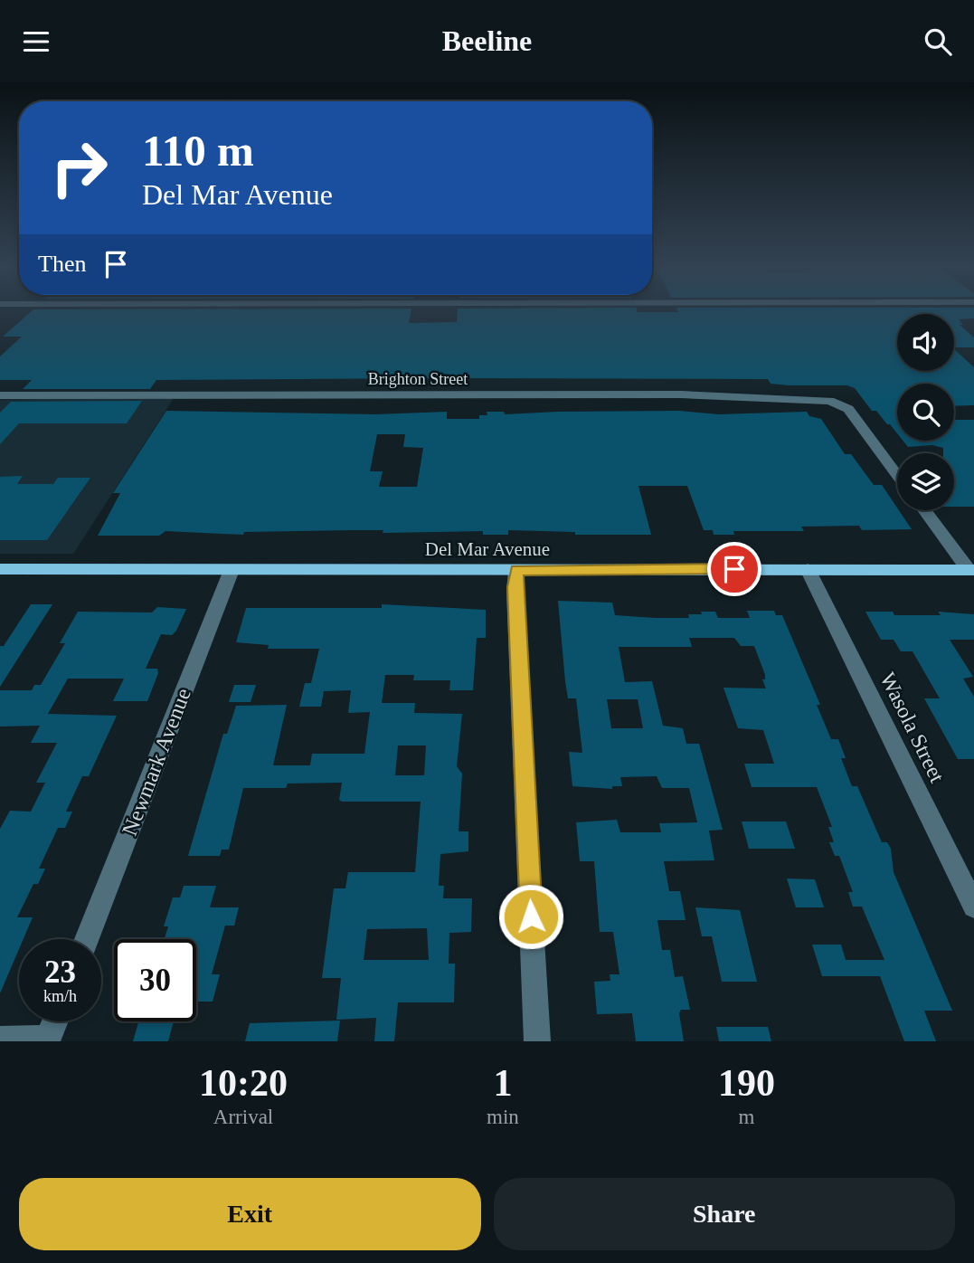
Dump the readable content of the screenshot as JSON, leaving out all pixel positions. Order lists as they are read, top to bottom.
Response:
{
  "streets": {
    "main road": ["Del Mar Avenue"],
    "street": ["Brighton Street", "Wasola Street", "Newmark Avenue"]
  },
  "crossings": [
    ["Del Mar Avenue", "Wasola Street"],
    ["Del Mar Avenue", "Newmark Avenue"]
  ],
  "page": {
    "header": "Beeline",
    "turn": ["110 m", "Del Mar Avenue"],
    "then": "Then",
    "speed": "23 km/h",
    "limit": "30",
    "eta": [
      "10:20",
      "Arrival",
      "1",
      "min",
      "190",
      "m"
    ],
    "buttons": ["Exit", "Share"]
  }
}
